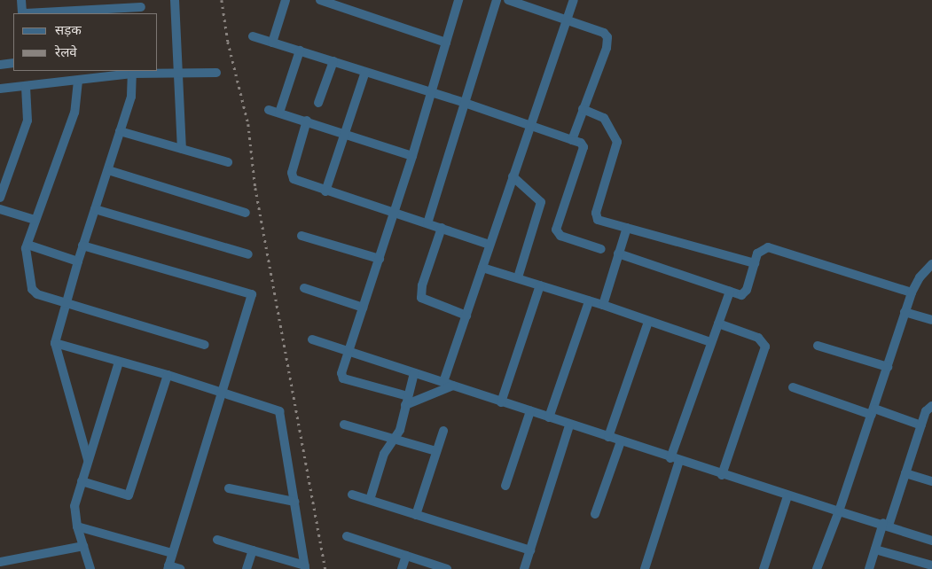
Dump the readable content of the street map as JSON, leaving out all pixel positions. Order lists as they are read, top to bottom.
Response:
{
  "legend": ["सड़क", "रेलवे"]
}
